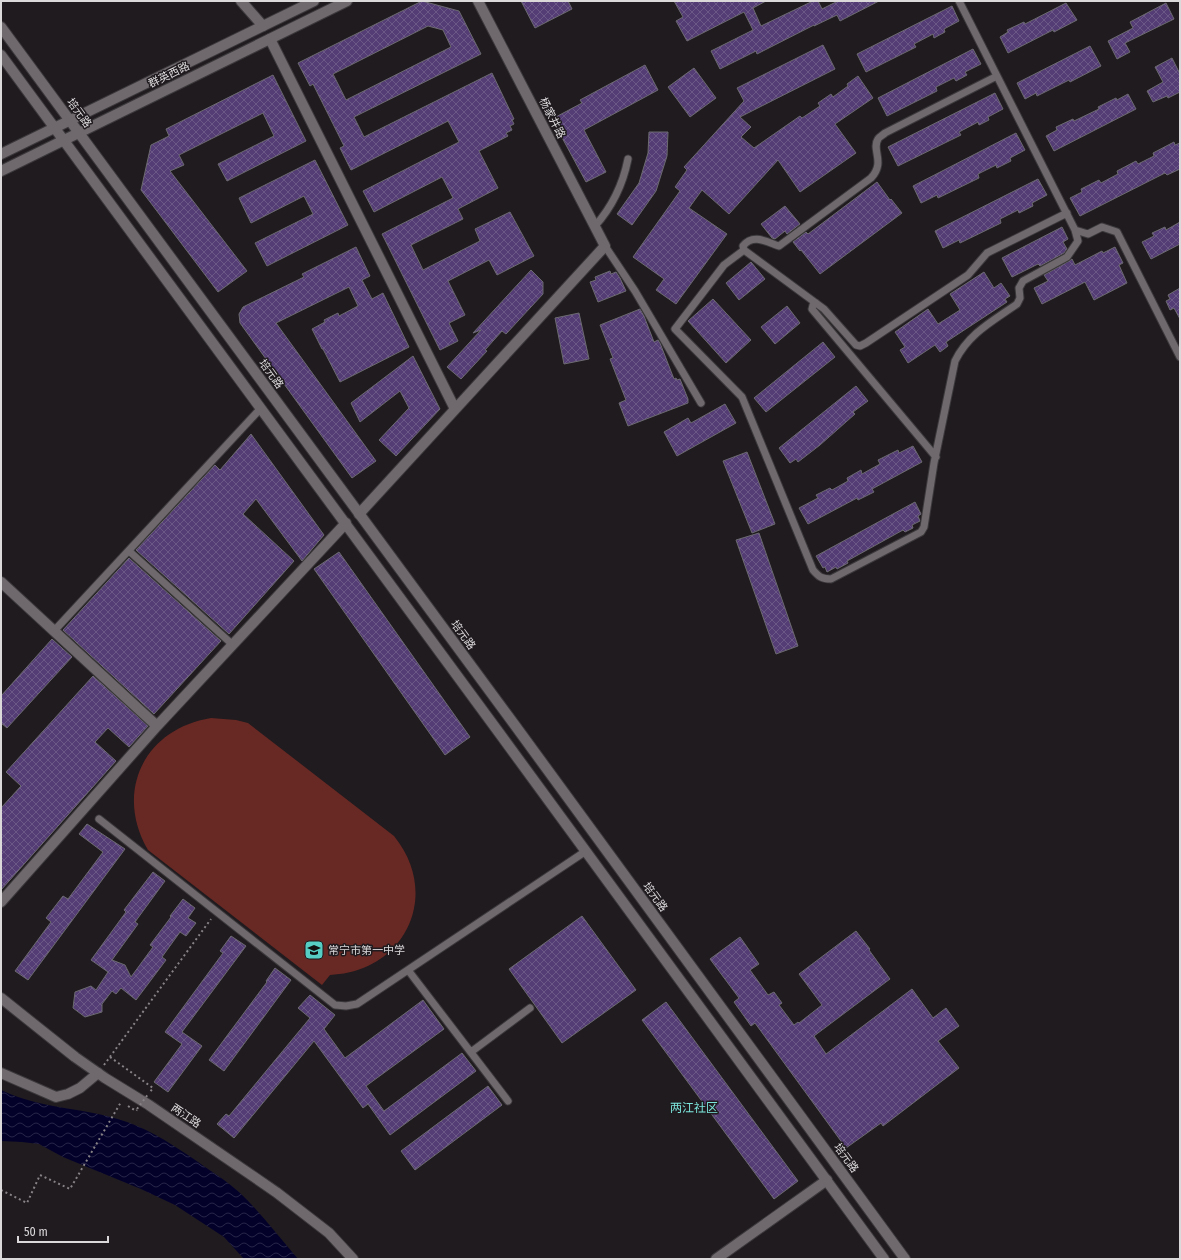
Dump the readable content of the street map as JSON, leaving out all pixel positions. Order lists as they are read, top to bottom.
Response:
{
  "streets": {
    "main road": [
      "群英西路",
      "培元路",
      "杨家井路",
      "两江路"
    ]
  },
  "crossings": [
    ["群英西路", "培元路"]
  ],
  "districts": ["两江社区"],
  "places": {
    "school or university": ["常宁市第一中学"]
  },
  "scale_bar": "50 m"
}
